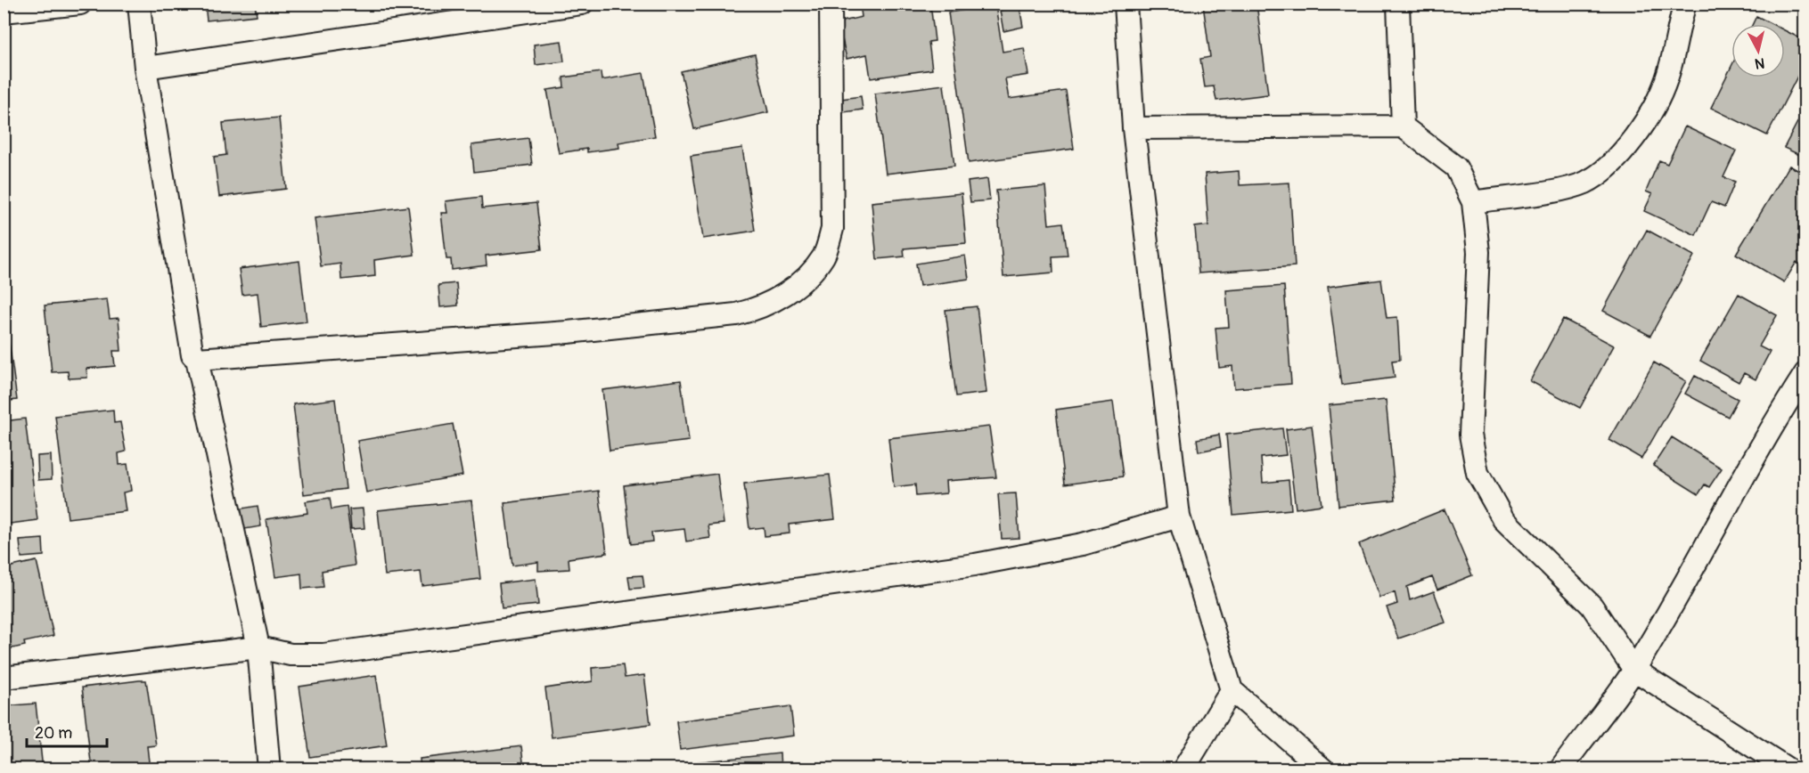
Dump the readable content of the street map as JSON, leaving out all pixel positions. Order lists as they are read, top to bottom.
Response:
{
  "scale_bar": "20 m",
  "north": "bottom"
}
